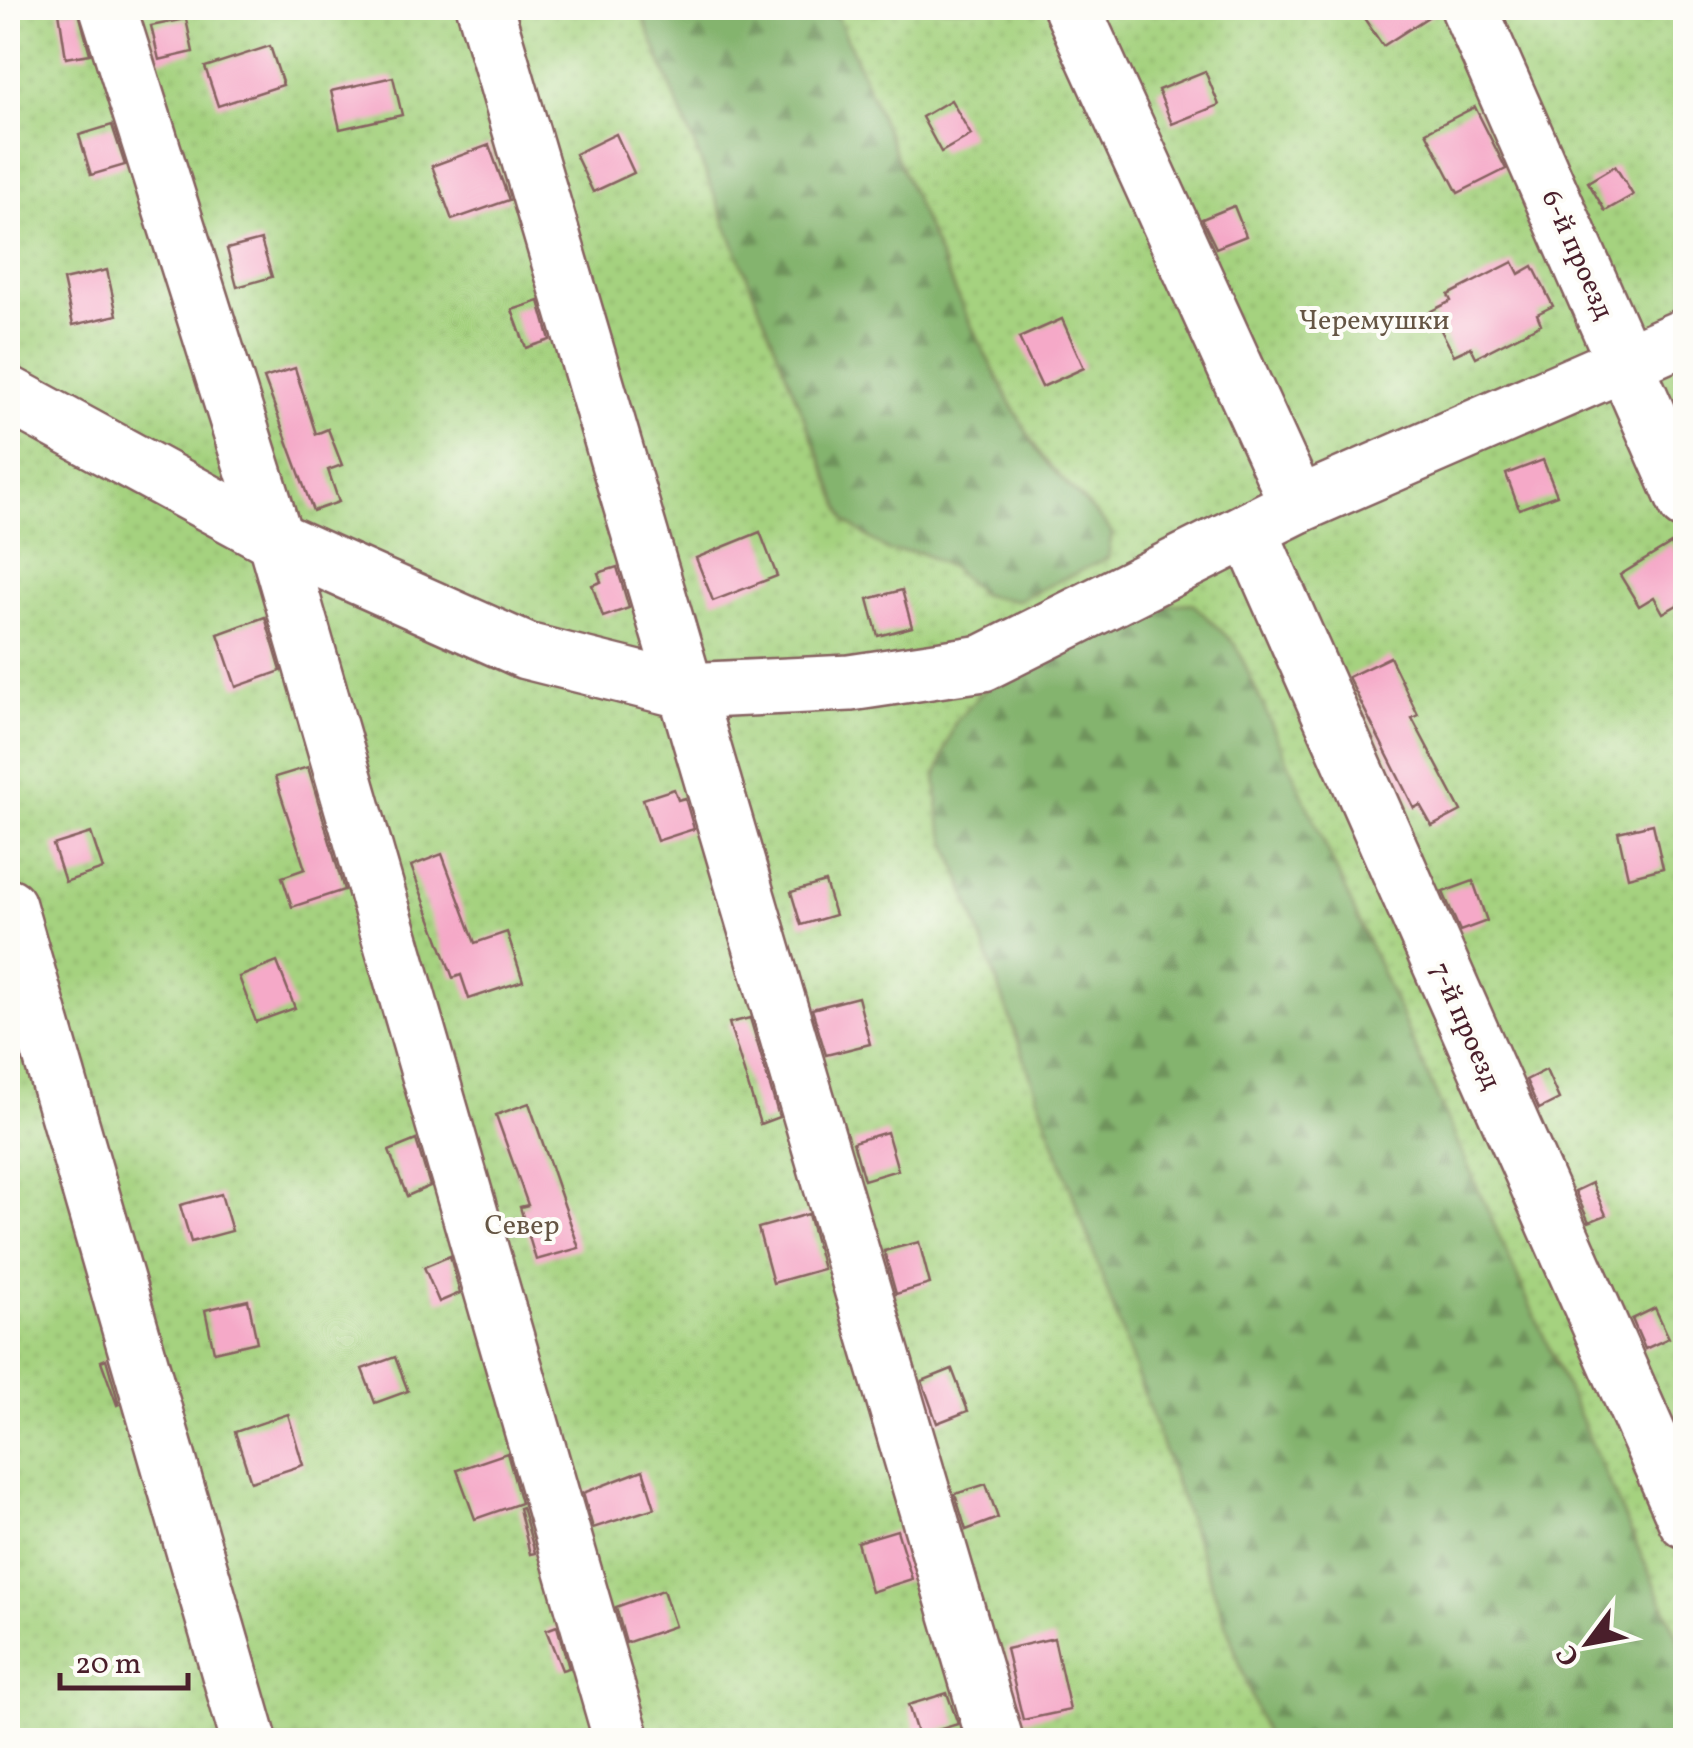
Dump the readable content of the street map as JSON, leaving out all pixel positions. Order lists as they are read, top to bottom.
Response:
{
  "streets": {
    "street": ["6-й проезд", "7-й проезд"]
  },
  "parks": ["Черемушки", "Север"],
  "scale_bar": "20 m",
  "north": "bottom left"
}
